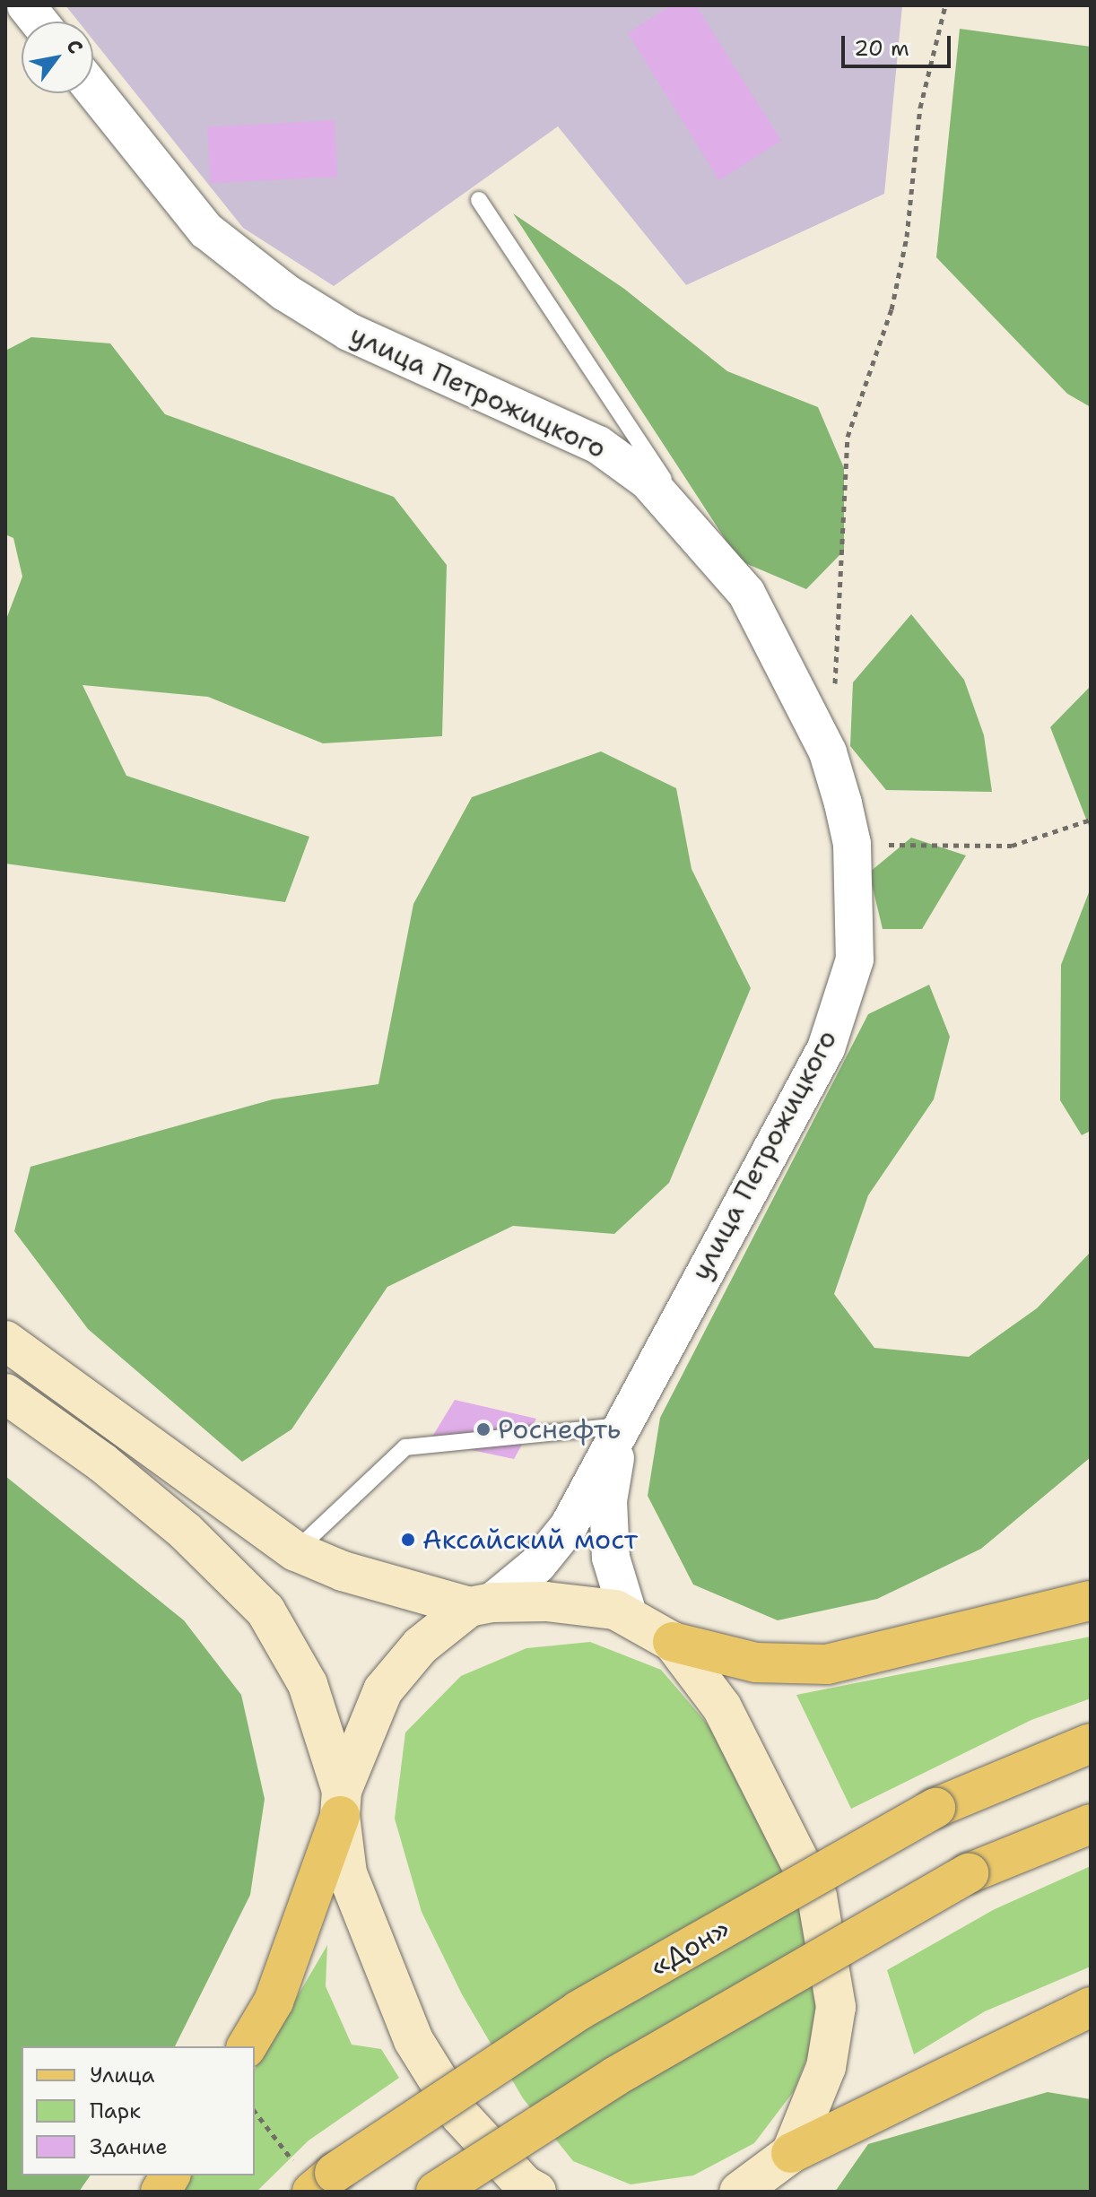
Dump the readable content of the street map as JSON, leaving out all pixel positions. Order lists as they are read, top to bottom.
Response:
{
  "streets": {
    "main road": ["«Дон»"],
    "street": ["улица Петрожицкого"]
  },
  "places": ["Роснефть", "Аксайский мост"],
  "legend": ["Улица", "Парк", "Здание"],
  "scale_bar": "20 m",
  "north": "top right"
}
